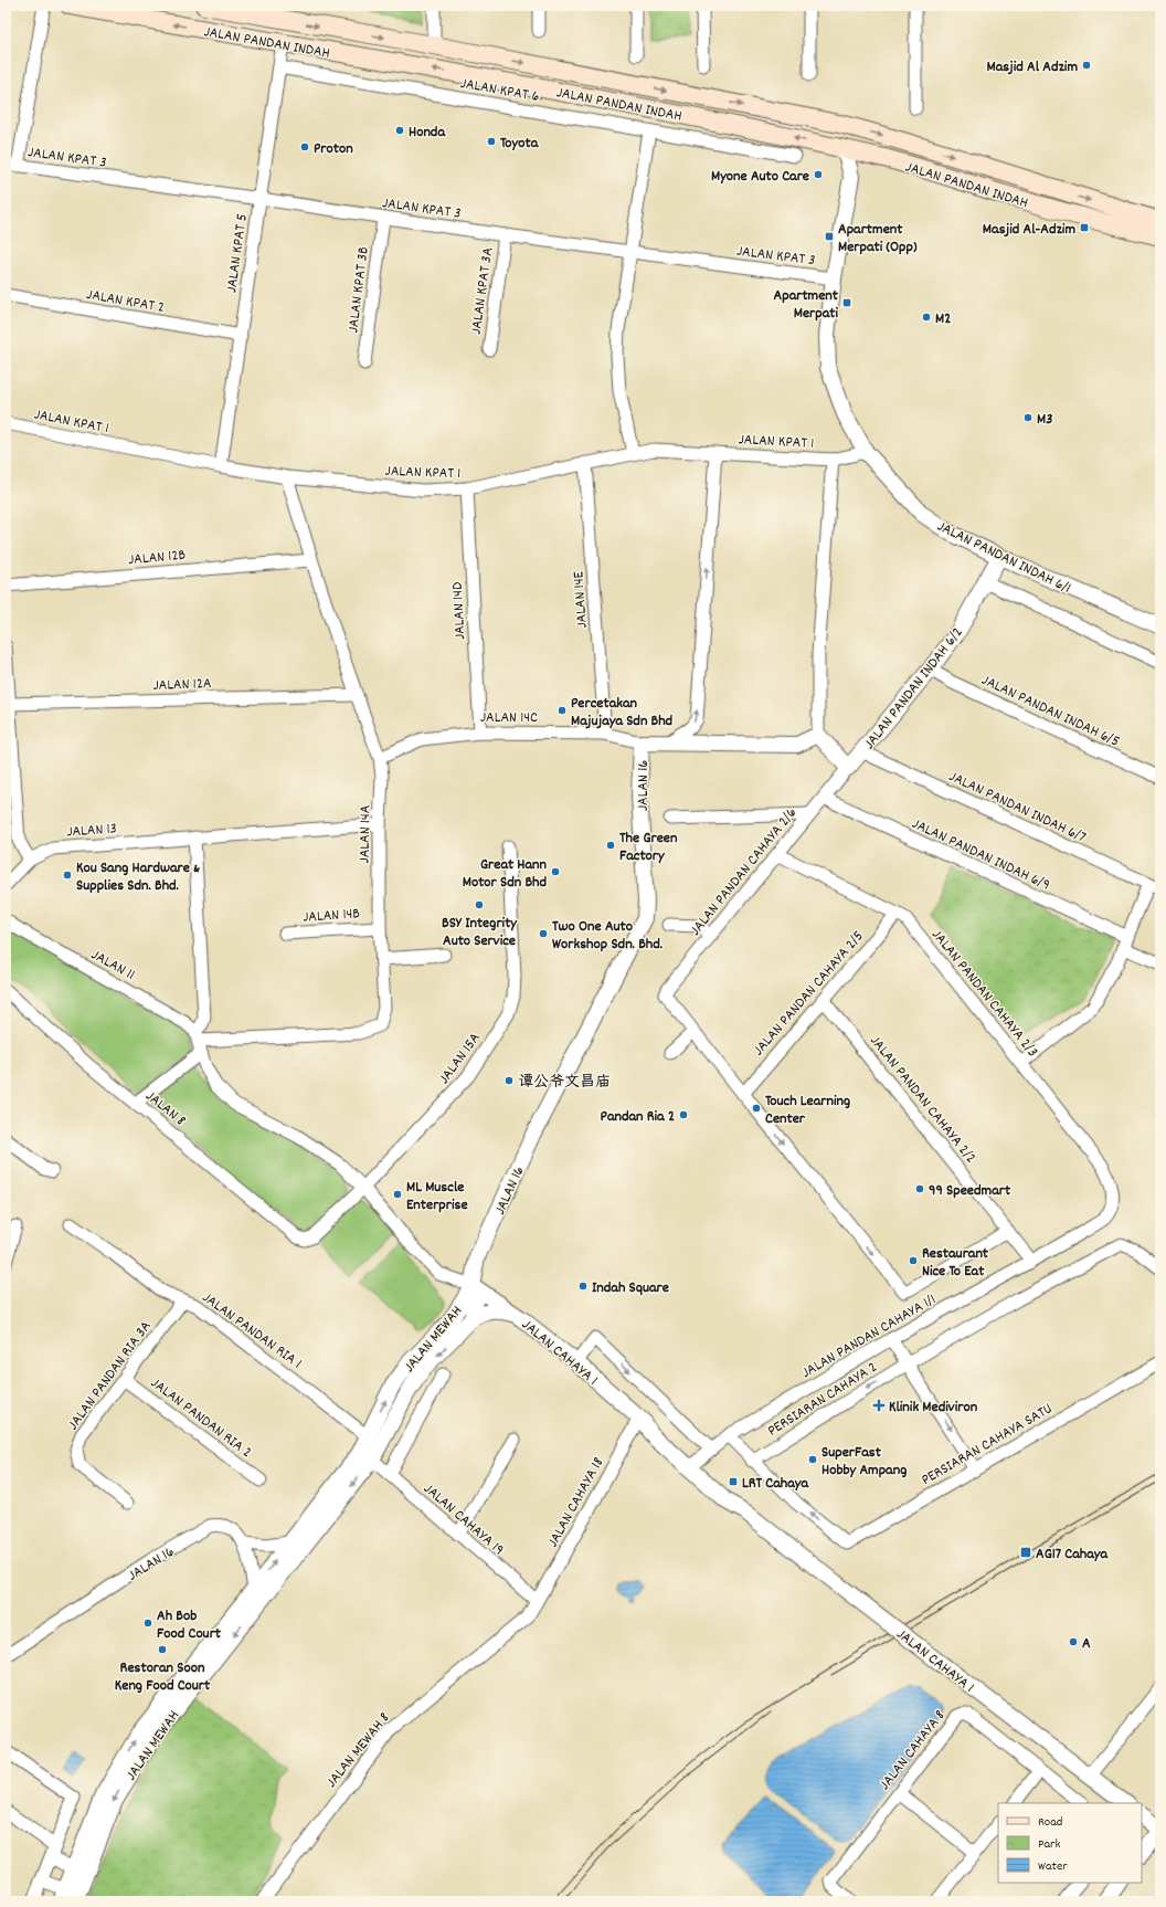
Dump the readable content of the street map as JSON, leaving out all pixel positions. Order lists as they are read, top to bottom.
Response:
{
  "streets": {
    "main road": ["JALAN PANDAN INDAH"],
    "street": [
      "JALAN KPAT 6",
      "JALAN KPAT 3",
      "JALAN KPAT 5",
      "JALAN KPAT 3B",
      "JALAN KPAT 3A",
      "JALAN KPAT 2",
      "JALAN KPAT 1",
      "JALAN 12B",
      "JALAN PANDAN INDAH 6/1",
      "JALAN 14E",
      "JALAN 14D",
      "JALAN 12A",
      "JALAN PANDAN INDAH 6/2",
      "JALAN PANDAN INDAH 6/5",
      "JALAN 14C",
      "JALAN 16",
      "JALAN PANDAN INDAH 6/7",
      "JALAN 13",
      "JALAN 14A",
      "JALAN PANDAN INDAH 6/9",
      "JALAN PANDAN CAHAYA 2/6",
      "JALAN 14B",
      "JALAN 11",
      "JALAN PANDAN CAHAYA 2/5",
      "JALAN PANDAN CAHAYA 2/3",
      "JALAN 15A",
      "JALAN PANDAN CAHAYA 2/2",
      "JALAN 8",
      "JALAN PANDAN RIA 1",
      "JALAN PANDAN CAHAYA 1/1",
      "JALAN MEWAH",
      "JALAN CAHAYA 1",
      "JALAN PANDAN RIA 3A",
      "PERSIARAN CAHAYA 2",
      "JALAN PANDAN RIA 2",
      "PERSIARAN CAHAYA SATU",
      "JALAN CAHAYA 18",
      "JALAN CAHAYA 19",
      "JALAN MEWAH 8",
      "JALAN CAHAYA 8"
    ]
  },
  "crossings": [
    ["JALAN PANDAN INDAH", "JALAN KPAT 5"],
    ["JALAN PANDAN INDAH", "JALAN PANDAN INDAH 6/1"],
    ["JALAN KPAT 6", "JALAN KPAT 5"],
    ["JALAN KPAT 3", "JALAN KPAT 5"],
    ["JALAN KPAT 3", "JALAN KPAT 3B"],
    ["JALAN KPAT 3", "JALAN KPAT 3A"],
    ["JALAN KPAT 3", "JALAN PANDAN INDAH 6/1"],
    ["JALAN KPAT 5", "JALAN KPAT 2"],
    ["JALAN KPAT 5", "JALAN KPAT 1"],
    ["JALAN KPAT 1", "JALAN PANDAN INDAH 6/1"],
    ["JALAN KPAT 1", "JALAN 14E"],
    ["JALAN KPAT 1", "JALAN 14D"],
    ["JALAN KPAT 1", "JALAN 16"],
    ["JALAN KPAT 1", "JALAN 14A"],
    ["JALAN 12B", "JALAN 14A"],
    ["JALAN PANDAN INDAH 6/1", "JALAN PANDAN INDAH 6/2"],
    ["JALAN 14E", "JALAN 14C"],
    ["JALAN 14D", "JALAN 14C"],
    ["JALAN 12A", "JALAN 14A"],
    ["JALAN PANDAN INDAH 6/2", "JALAN PANDAN INDAH 6/5"],
    ["JALAN PANDAN INDAH 6/2", "JALAN PANDAN INDAH 6/7"],
    ["JALAN PANDAN INDAH 6/2", "JALAN PANDAN CAHAYA 2/6"],
    ["JALAN 14C", "JALAN 16"],
    ["JALAN 14C", "JALAN 14A"],
    ["JALAN 16", "JALAN MEWAH"],
    ["JALAN 16", "JALAN CAHAYA 1"],
    ["JALAN 13", "JALAN 14A"],
    ["JALAN 14A", "JALAN 14B"],
    ["JALAN 14A", "JALAN 11"],
    ["JALAN PANDAN INDAH 6/9", "JALAN PANDAN CAHAYA 2/6"],
    ["JALAN PANDAN CAHAYA 2/6", "JALAN PANDAN CAHAYA 2/3"],
    ["JALAN PANDAN CAHAYA 2/5", "JALAN PANDAN CAHAYA 2/3"],
    ["JALAN PANDAN CAHAYA 2/5", "JALAN PANDAN CAHAYA 2/2"],
    ["JALAN PANDAN CAHAYA 2/3", "JALAN PANDAN CAHAYA 1/1"],
    ["JALAN 15A", "JALAN 8"],
    ["JALAN PANDAN CAHAYA 2/2", "JALAN PANDAN CAHAYA 1/1"],
    ["JALAN PANDAN RIA 1", "JALAN MEWAH"],
    ["JALAN PANDAN RIA 1", "JALAN PANDAN RIA 3A"],
    ["JALAN PANDAN CAHAYA 1/1", "JALAN CAHAYA 1"],
    ["JALAN PANDAN CAHAYA 1/1", "PERSIARAN CAHAYA SATU"],
    ["JALAN MEWAH", "JALAN CAHAYA 1"],
    ["JALAN MEWAH", "JALAN CAHAYA 19"],
    ["JALAN CAHAYA 1", "JALAN CAHAYA 18"],
    ["JALAN PANDAN RIA 3A", "JALAN PANDAN RIA 2"],
    ["PERSIARAN CAHAYA 2", "PERSIARAN CAHAYA SATU"],
    ["JALAN CAHAYA 18", "JALAN CAHAYA 19"],
    ["JALAN CAHAYA 18", "JALAN MEWAH 8"],
    ["JALAN CAHAYA 19", "JALAN MEWAH 8"]
  ],
  "one_way": ["PERSIARAN CAHAYA 2", "PERSIARAN CAHAYA SATU"],
  "places": {
    "other": [
      "Masjid Al Adzim",
      "Honda",
      "Toyota",
      "Proton",
      "Myone Auto Care",
      "M2",
      "M3",
      "Percetakan Majujaya Sdn Bhd",
      "The Green Factory",
      "Great Hann Motor Sdn Bhd",
      "Kou Sang Hardware & Supplies Sdn. Bhd.",
      "BSY Integrity Auto Service",
      "Two One Auto Workshop Sdn. Bhd.",
      "谭公爷文昌庙",
      "Touch Learning Center",
      "Pandan Ria 2",
      "99 Speedmart",
      "ML Muscle Enterprise",
      "Restaurant Nice To Eat",
      "Indah Square",
      "SuperFast Hobby Ampang",
      "Ah Bob Food Court",
      "A",
      "Restoran Soon Keng Food Court"
    ],
    "transit": [
      "Masjid Al-Adzim",
      "Apartment Merpati (Opp)",
      "Apartment Merpati",
      "LRT Cahaya",
      "AG17 Cahaya"
    ],
    "health": ["Klinik Mediviron"]
  },
  "legend": ["Road", "Park", "Water"]
}
